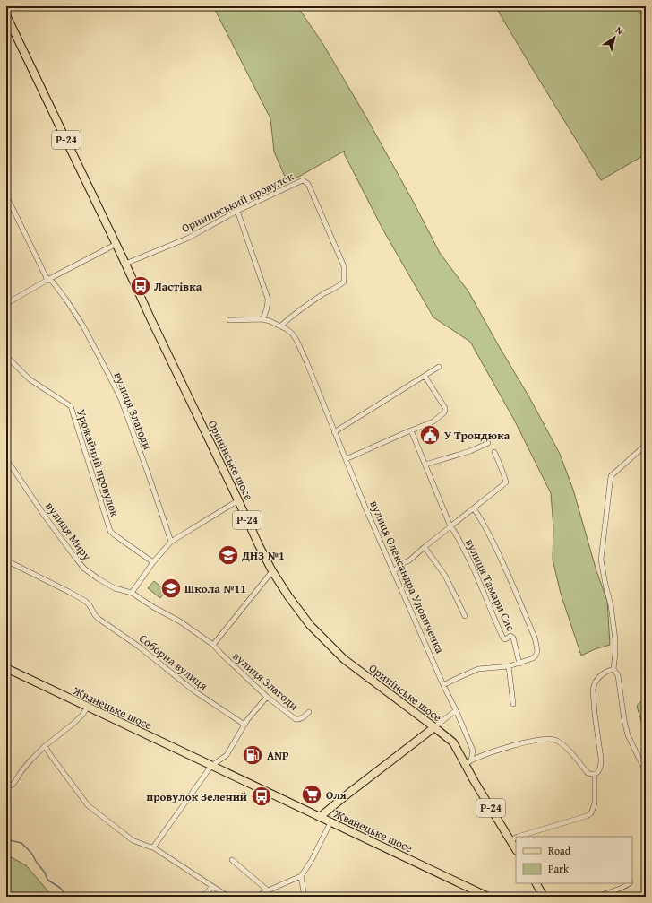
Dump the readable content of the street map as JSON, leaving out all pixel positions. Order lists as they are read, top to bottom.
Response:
{
  "streets": {
    "main road": [
      "Р-24",
      "Оринінське шосе",
      "вулиця Олександра Удовиченка",
      "Жванецьке шосе"
    ],
    "street": [
      "Орининський провулок",
      "вулиця Злагоди",
      "Урожайний провулок",
      "вулиця Миру",
      "вулиця Тамари Сис",
      "Соборна вулиця"
    ]
  },
  "crossings": [
    ["Р-24", "Орининський провулок"],
    ["Р-24", "Оринінське шосе"],
    ["Орининський провулок", "Оринінське шосе"],
    ["Орининський провулок", "вулиця Олександра Удовиченка"],
    ["вулиця Злагоди", "вулиця Миру"],
    ["Оринінське шосе", "вулиця Олександра Удовиченка"]
  ],
  "places": {
    "bus stop": ["Ластівка", "провулок Зелений"],
    "public building": ["У Трондюка"],
    "school or university": ["ДНЗ №1", "Школа №11"],
    "fuel station": ["ANP"],
    "supermarket": ["Оля"]
  },
  "legend": ["Road", "Park"],
  "north": "top right"
}
